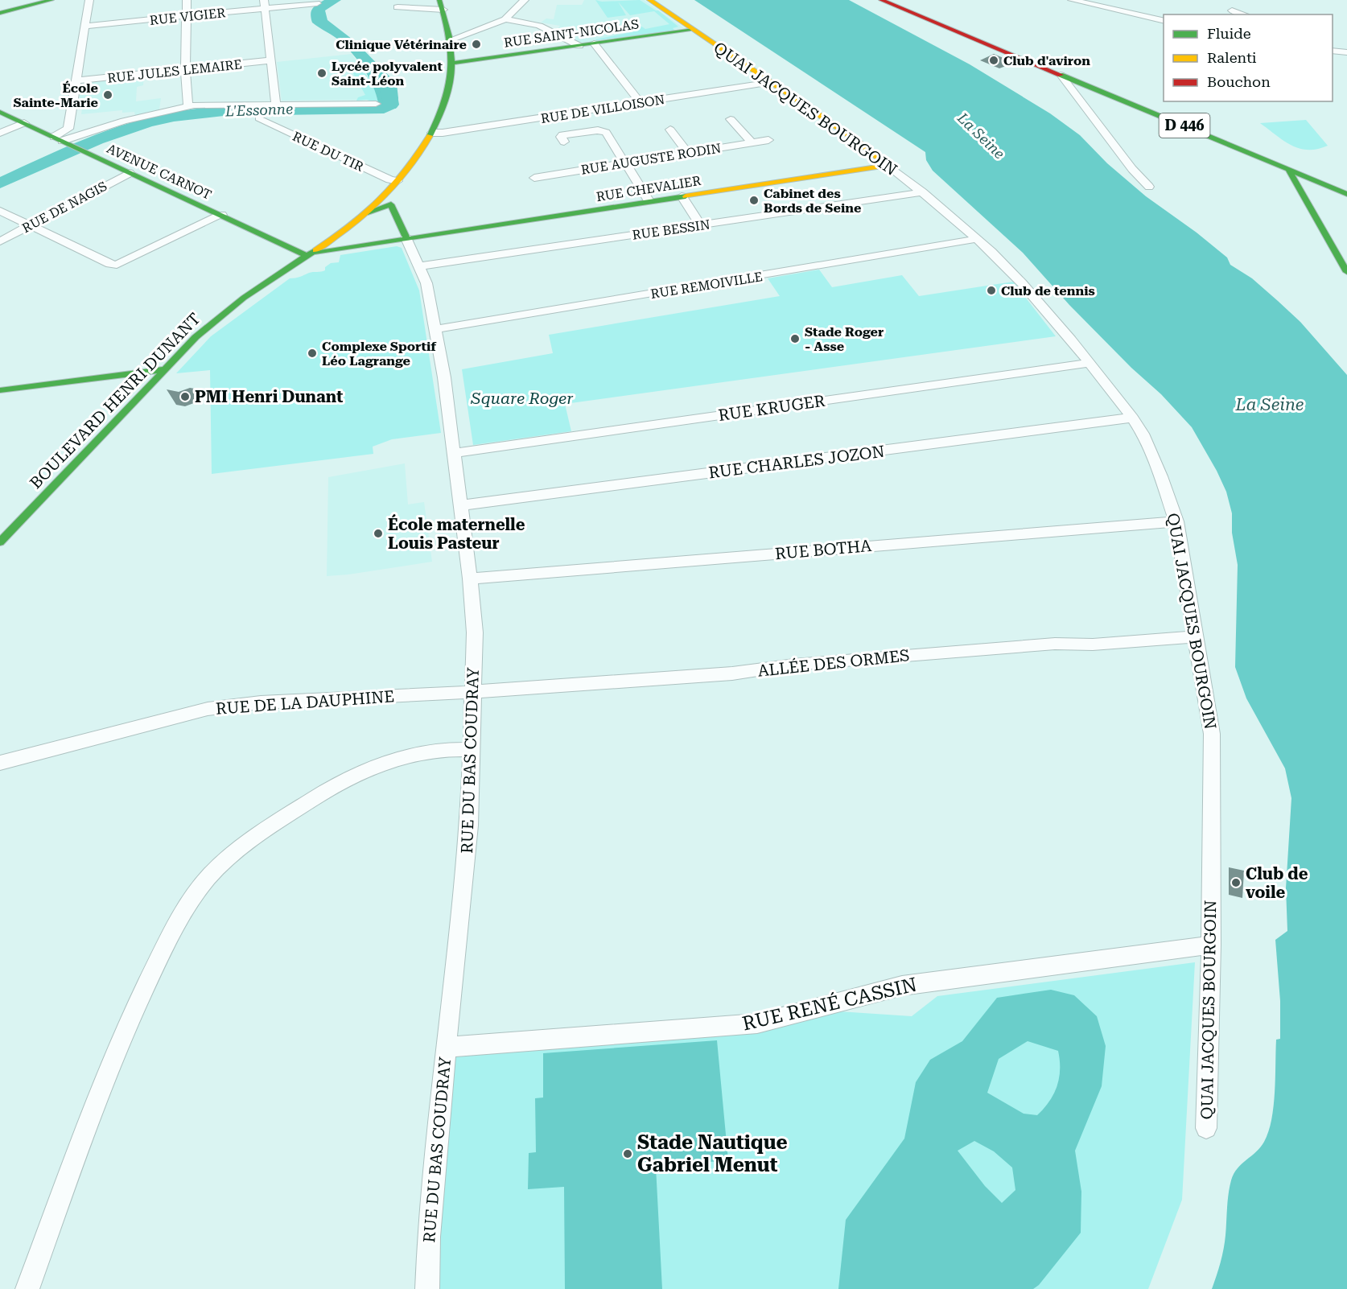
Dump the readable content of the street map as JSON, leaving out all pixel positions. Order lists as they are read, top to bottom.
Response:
{
  "streets": {
    "main road": [
      "RUE SAINT-NICOLAS",
      "QUAI JACQUES BOURGOIN",
      "D 446",
      "AVENUE CARNOT",
      "RUE CHEVALIER",
      "BOULEVARD HENRI DUNANT"
    ],
    "street": [
      "RUE VIGIER",
      "RUE JULES LEMAIRE",
      "RUE DE VILLOISON",
      "RUE DU TIR",
      "RUE AUGUSTE RODIN",
      "RUE DE NAGIS",
      "RUE BESSIN",
      "RUE REMOIVILLE",
      "RUE KRUGER",
      "RUE CHARLES JOZON",
      "RUE BOTHA",
      "ALLÉE DES ORMES",
      "RUE DE LA DAUPHINE",
      "RUE DU BAS COUDRAY",
      "RUE RENÉ CASSIN"
    ]
  },
  "crossings": [
    ["RUE SAINT-NICOLAS", "QUAI JACQUES BOURGOIN"],
    ["RUE DE VILLOISON", "QUAI JACQUES BOURGOIN"],
    ["QUAI JACQUES BOURGOIN", "RUE CHEVALIER"],
    ["QUAI JACQUES BOURGOIN", "RUE BESSIN"],
    ["QUAI JACQUES BOURGOIN", "RUE REMOIVILLE"],
    ["QUAI JACQUES BOURGOIN", "RUE KRUGER"],
    ["QUAI JACQUES BOURGOIN", "RUE CHARLES JOZON"],
    ["QUAI JACQUES BOURGOIN", "RUE BOTHA"],
    ["QUAI JACQUES BOURGOIN", "ALLÉE DES ORMES"],
    ["QUAI JACQUES BOURGOIN", "RUE RENÉ CASSIN"],
    ["AVENUE CARNOT", "RUE CHEVALIER"],
    ["AVENUE CARNOT", "RUE DE NAGIS"],
    ["AVENUE CARNOT", "BOULEVARD HENRI DUNANT"],
    ["RUE CHEVALIER", "BOULEVARD HENRI DUNANT"],
    ["RUE CHEVALIER", "RUE DU BAS COUDRAY"],
    ["RUE BESSIN", "RUE DU BAS COUDRAY"],
    ["RUE REMOIVILLE", "RUE DU BAS COUDRAY"],
    ["RUE KRUGER", "RUE DU BAS COUDRAY"],
    ["RUE CHARLES JOZON", "RUE DU BAS COUDRAY"],
    ["RUE BOTHA", "RUE DU BAS COUDRAY"],
    ["ALLÉE DES ORMES", "RUE DE LA DAUPHINE"],
    ["ALLÉE DES ORMES", "RUE DU BAS COUDRAY"],
    ["RUE DE LA DAUPHINE", "RUE DU BAS COUDRAY"],
    ["RUE DU BAS COUDRAY", "RUE RENÉ CASSIN"]
  ],
  "water": ["L'Essonne", "La Seine"],
  "parks": ["Square Roger"],
  "places": [
    "Clinique Vétérinaire",
    "Club d'aviron",
    "Lycée polyvalent Saint-Léon",
    "École Sainte-Marie",
    "Cabinet des Bords de Seine",
    "Club de tennis",
    "Stade Roger - Asse",
    "Complexe Sportif Léo Lagrange",
    "PMI Henri Dunant",
    "École maternelle Louis Pasteur",
    "Club de voile",
    "Stade Nautique Gabriel Menut"
  ],
  "legend": ["Fluide", "Ralenti", "Bouchon"]
}
